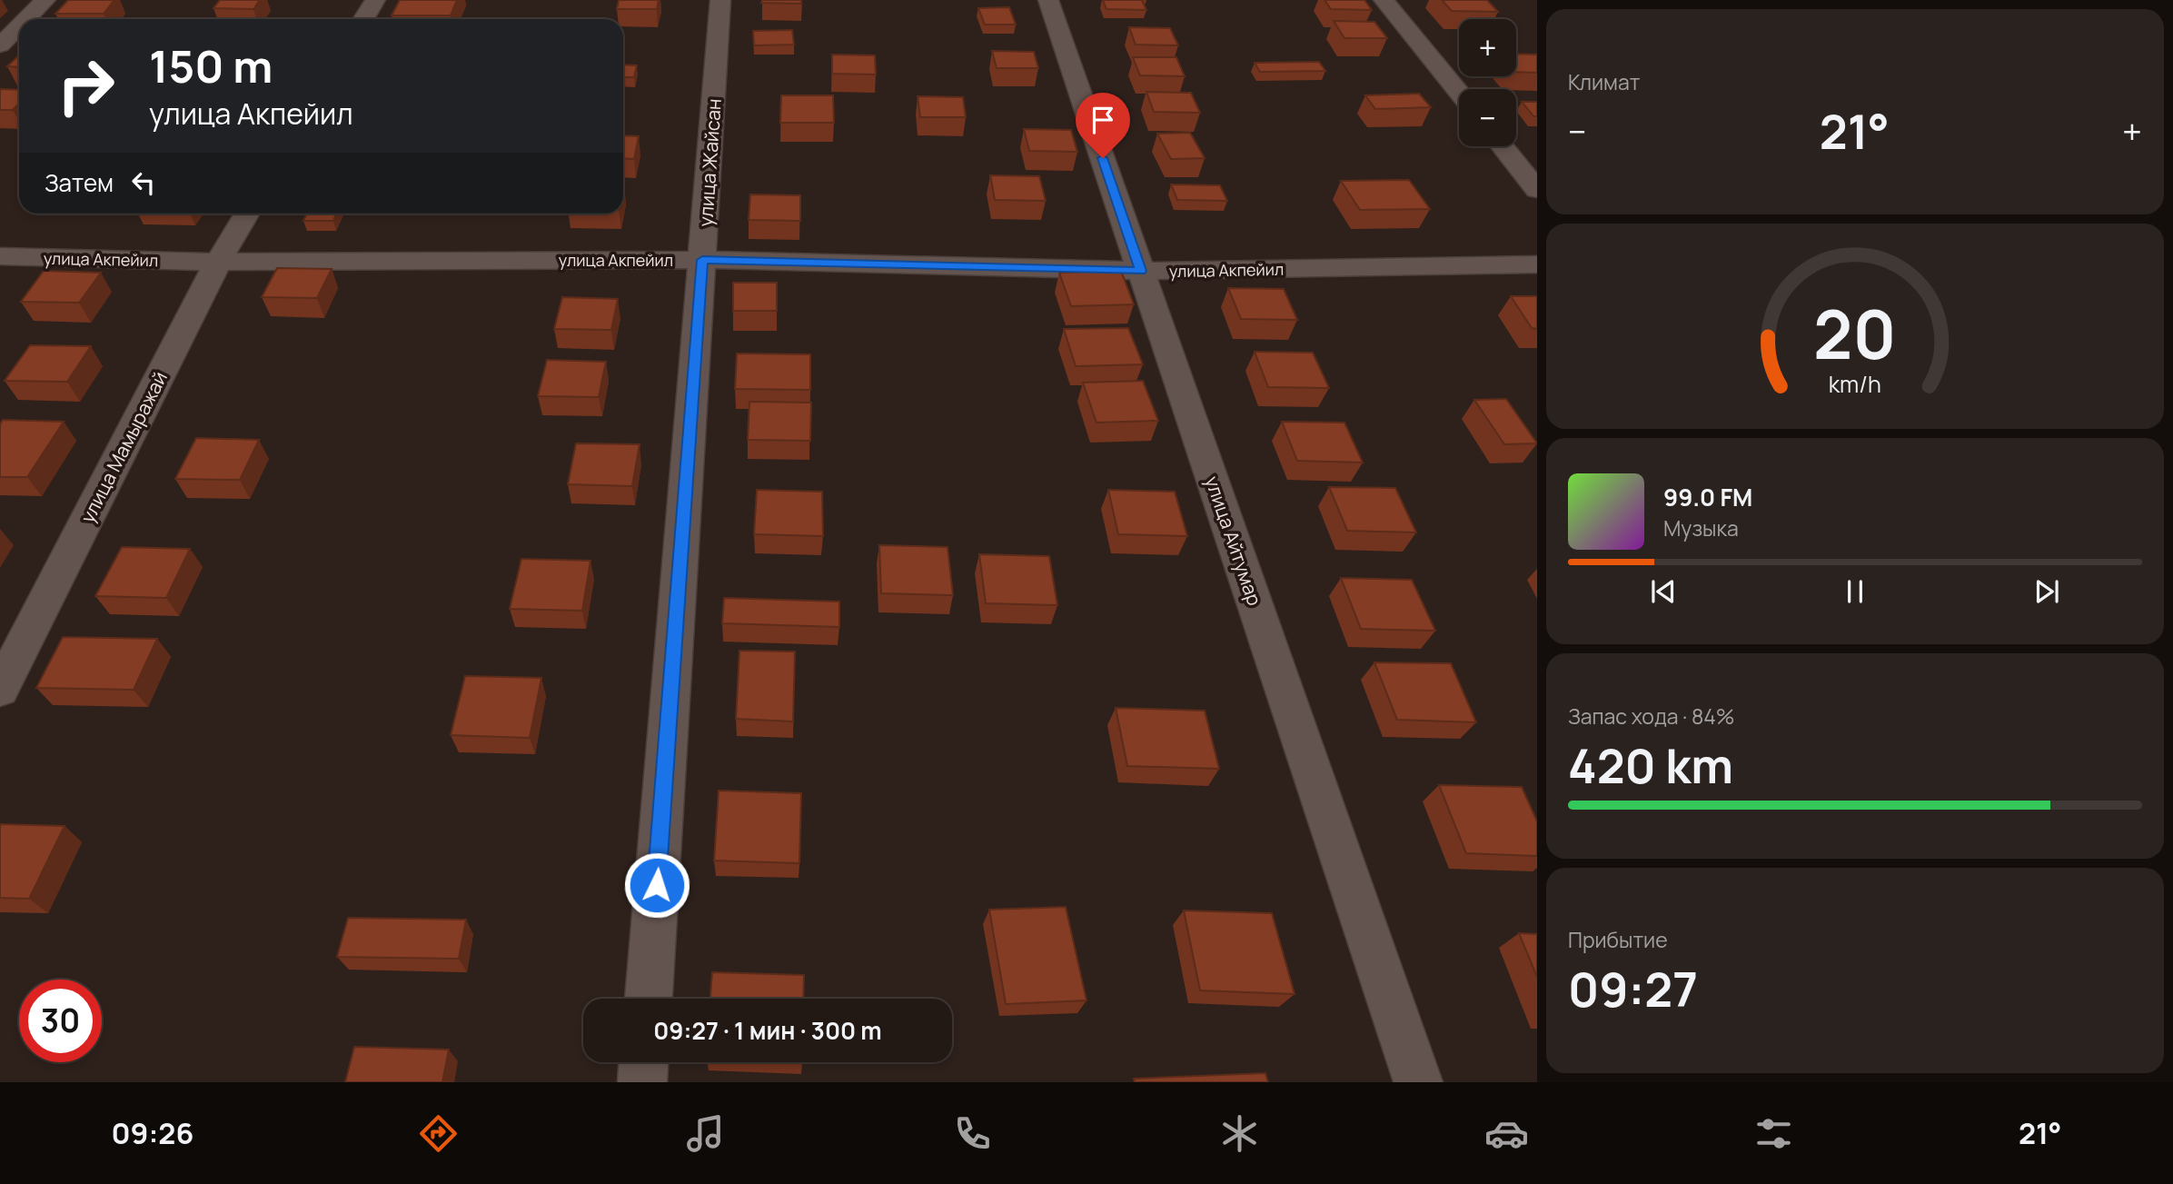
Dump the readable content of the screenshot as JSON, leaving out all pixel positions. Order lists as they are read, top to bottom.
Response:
{
  "streets": {
    "street": [
      "улица Жайсан",
      "улица Акпейил",
      "улица Мамыражай",
      "улица Айтумар"
    ]
  },
  "crossings": [
    ["улица Жайсан", "улица Акпейил"],
    ["улица Акпейил", "улица Мамыражай"],
    ["улица Акпейил", "улица Айтумар"]
  ],
  "page": {
    "tile": [
      "Климат",
      ["Запас хода · 84%", "420 km"],
      ["Прибытие", "09:27"]
    ],
    "map_buttons": ["+", "−"],
    "turn": ["150 m", "улица Акпейил"],
    "heat": ["−", "21°", "+"],
    "then": "Затем",
    "song": ["99.0 FM", "Музыка"],
    "limit": "30",
    "trip": "09:27 · 1 мин · 300 m",
    "tabs": ["09:26", "21°"],
    "gauge": ["20", "km/h"]
  }
}
